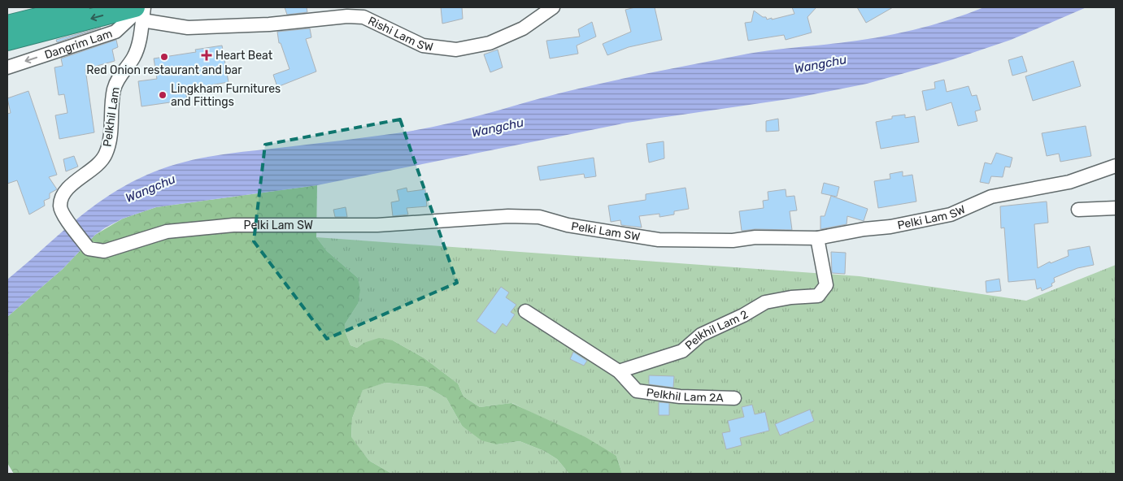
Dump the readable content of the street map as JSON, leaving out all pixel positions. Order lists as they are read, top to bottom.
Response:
{
  "streets": {
    "street": [
      "Rishi Lam SW",
      "Dangrim Lam",
      "Pelkhil Lam",
      "Pelki Lam SW",
      "Pelkhil Lam 2",
      "Pelkhil Lam 2A"
    ]
  },
  "crossings": [
    ["Rishi Lam SW", "Dangrim Lam"],
    ["Rishi Lam SW", "Pelkhil Lam"],
    ["Dangrim Lam", "Pelkhil Lam"],
    ["Pelkhil Lam", "Pelki Lam SW"],
    ["Pelki Lam SW", "Pelkhil Lam 2"],
    ["Pelkhil Lam 2", "Pelkhil Lam 2A"]
  ],
  "one_way": ["Dangrim Lam"],
  "water": ["Wangchu"],
  "places": {
    "health": ["Heart Beat"],
    "other": ["Red Onion restaurant and bar", "Lingkham Furnitures and Fittings"]
  }
}
